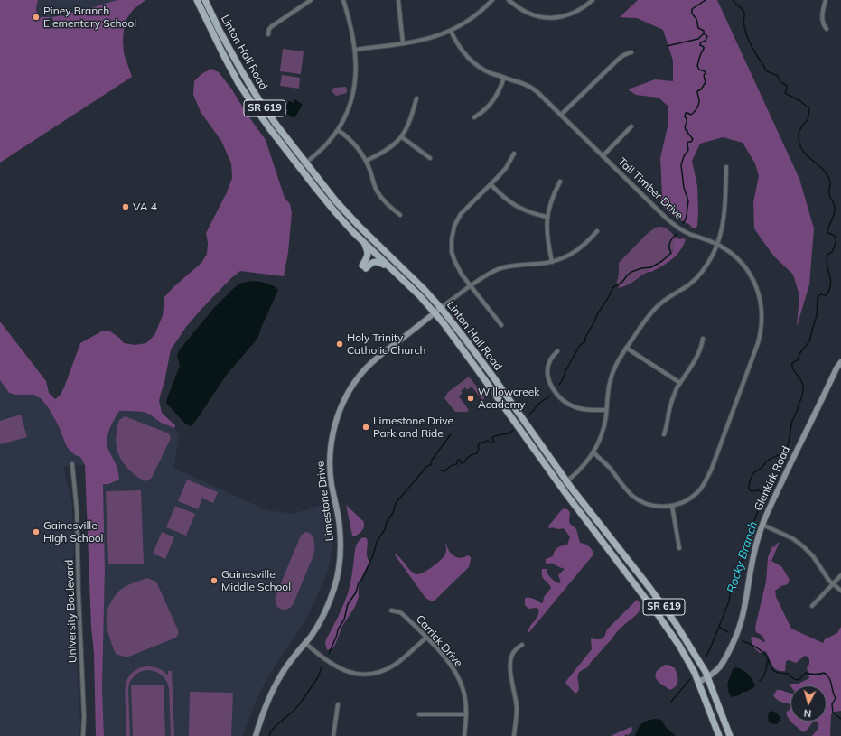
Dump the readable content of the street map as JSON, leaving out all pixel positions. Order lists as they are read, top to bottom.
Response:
{
  "streets": {
    "main road": ["Linton Hall Road", "SR 619"],
    "street": [
      "Tall Timber Drive",
      "Glenkirk Road",
      "Limestone Drive",
      "University Boulevard",
      "Carrick Drive"
    ]
  },
  "crossings": [
    ["Linton Hall Road", "Glenkirk Road"],
    ["Linton Hall Road", "Limestone Drive"]
  ],
  "water": ["Rocky Branch"],
  "places": [
    "Piney Branch Elementary School",
    "VA 4",
    "Holy Trinity Catholic Church",
    "Willowcreek Academy",
    "Limestone Drive Park and Ride",
    "Gainesville High School",
    "Gainesville Middle School"
  ],
  "north": "bottom"
}
